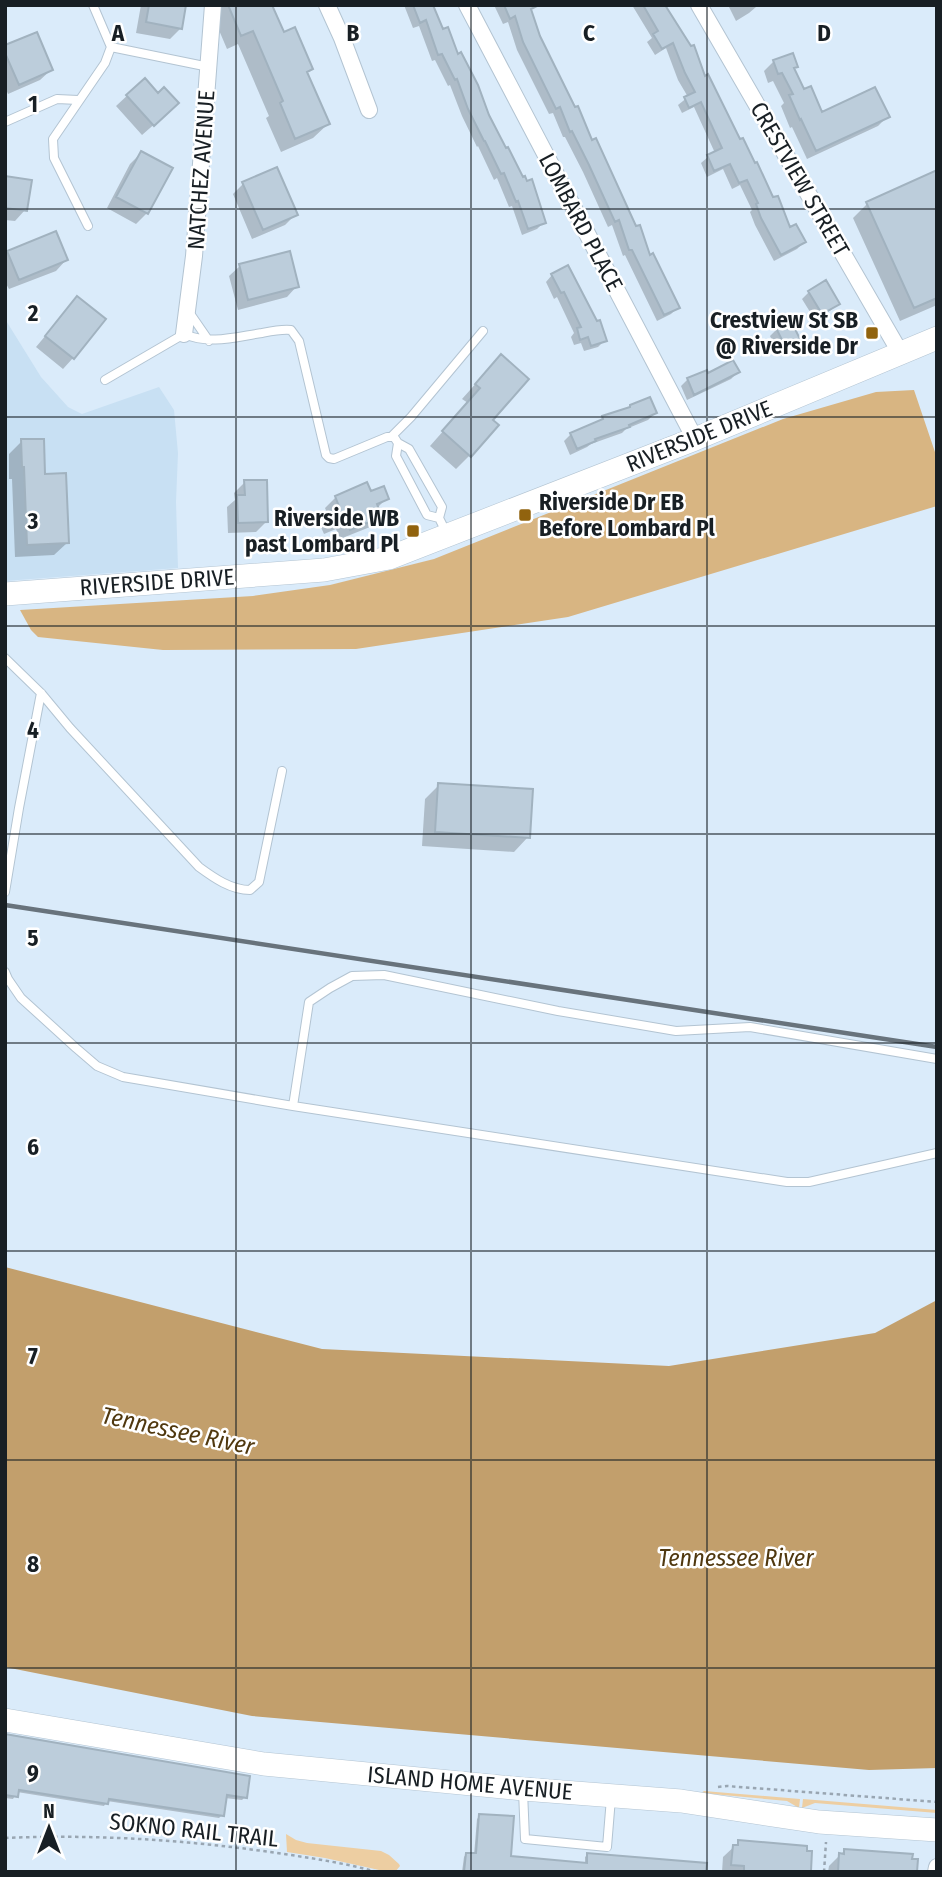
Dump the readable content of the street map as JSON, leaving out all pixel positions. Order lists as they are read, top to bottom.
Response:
{
  "streets": {
    "street": [
      "NATCHEZ AVENUE",
      "CRESTVIEW STREET",
      "LOMBARD PLACE",
      "RIVERSIDE DRIVE",
      "ISLAND HOME AVENUE"
    ],
    "path": ["SOKNO RAIL TRAIL"]
  },
  "crossings": [
    ["CRESTVIEW STREET", "RIVERSIDE DRIVE"],
    ["LOMBARD PLACE", "RIVERSIDE DRIVE"]
  ],
  "water": ["Tennessee River"],
  "places": {
    "transit": ["Crestview St SB @ Riverside Dr", "Riverside Dr EB Before Lombard Pl", "Riverside WB past Lombard Pl"]
  },
  "north": "top",
  "grid": {
    "columns": [
      "A",
      "B",
      "C",
      "D"
    ],
    "rows": [
      "1",
      "2",
      "3",
      "4",
      "5",
      "6",
      "7",
      "8",
      "9"
    ]
  }
}
